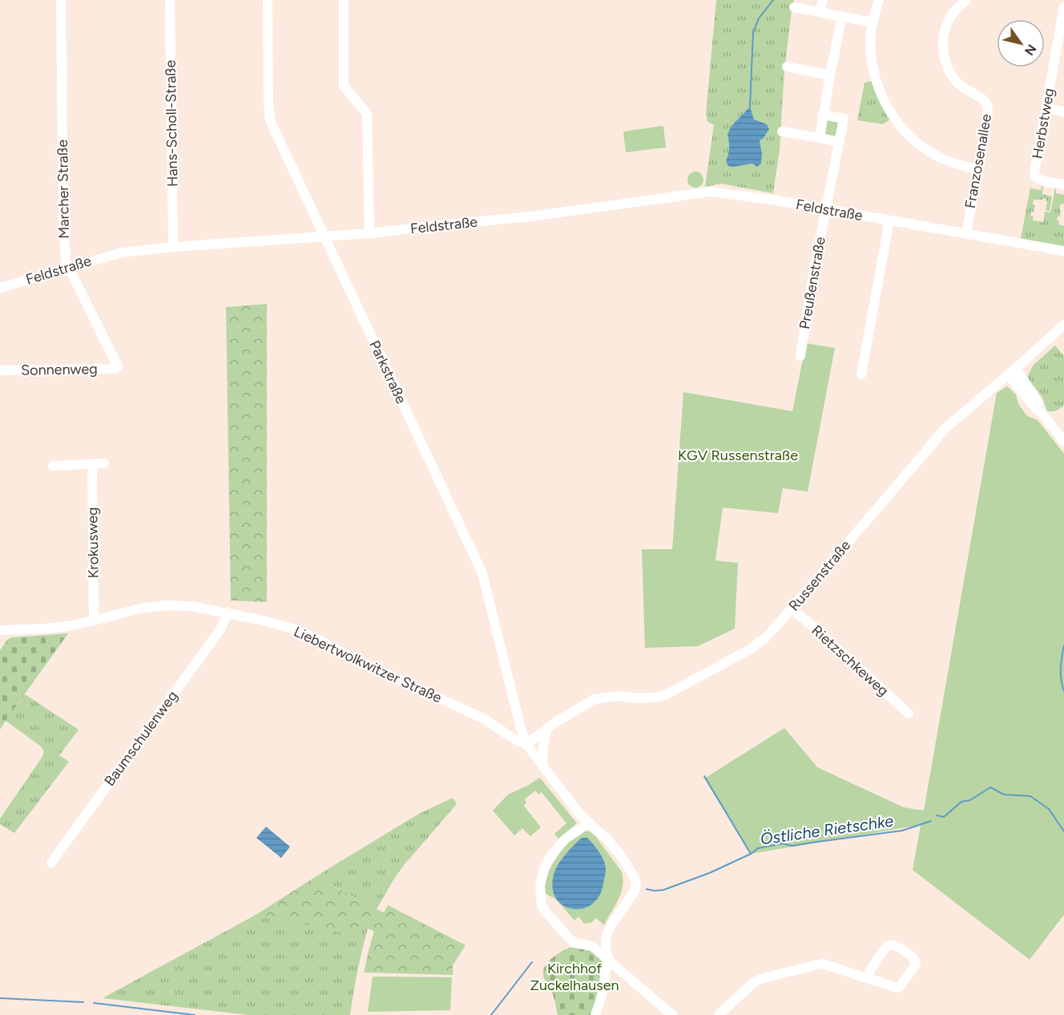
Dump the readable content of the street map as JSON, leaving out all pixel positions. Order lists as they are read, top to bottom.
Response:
{
  "streets": {
    "street": [
      "Hans-Scholl-Straße",
      "Herbstweg",
      "Franzosenallee",
      "Marcher Straße",
      "Feldstraße",
      "Preußenstraße",
      "Sonnenweg",
      "Parkstraße",
      "Krokusweg",
      "Russenstraße",
      "Rietzschkeweg",
      "Liebertwolkwitzer Straße",
      "Baumschulenweg"
    ]
  },
  "crossings": [
    ["Hans-Scholl-Straße", "Feldstraße"],
    ["Franzosenallee", "Feldstraße"],
    ["Marcher Straße", "Feldstraße"],
    ["Marcher Straße", "Sonnenweg"],
    ["Feldstraße", "Preußenstraße"],
    ["Feldstraße", "Parkstraße"],
    ["Parkstraße", "Russenstraße"],
    ["Parkstraße", "Liebertwolkwitzer Straße"],
    ["Krokusweg", "Liebertwolkwitzer Straße"],
    ["Russenstraße", "Rietzschkeweg"],
    ["Russenstraße", "Liebertwolkwitzer Straße"],
    ["Liebertwolkwitzer Straße", "Baumschulenweg"]
  ],
  "water": ["Östliche Rietschke"],
  "parks": ["KGV Russenstraße", "Kirchhof Zuckelhausen"],
  "north": "bottom right"
}
